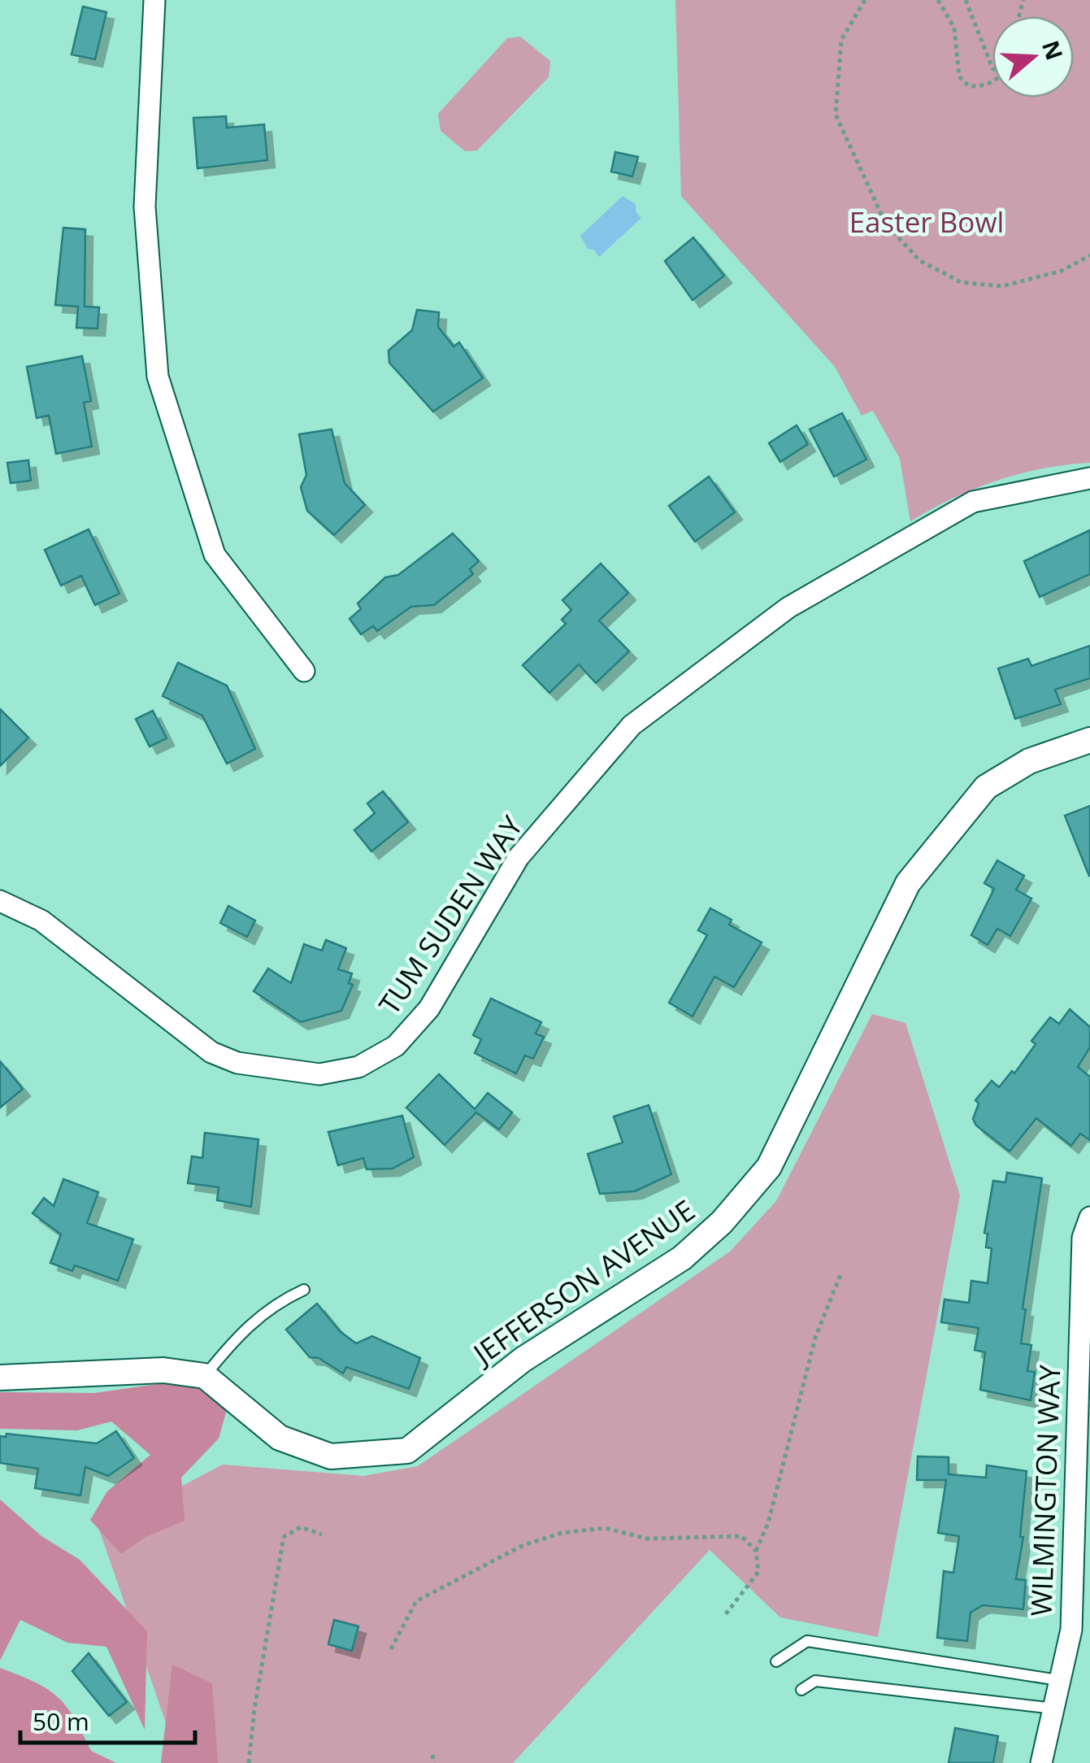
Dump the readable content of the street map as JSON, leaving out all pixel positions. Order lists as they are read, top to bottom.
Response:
{
  "streets": {
    "street": ["TUM SUDEN WAY", "JEFFERSON AVENUE", "WILMINGTON WAY"]
  },
  "parks": ["Easter Bowl"],
  "scale_bar": "50 m",
  "north": "right"
}
